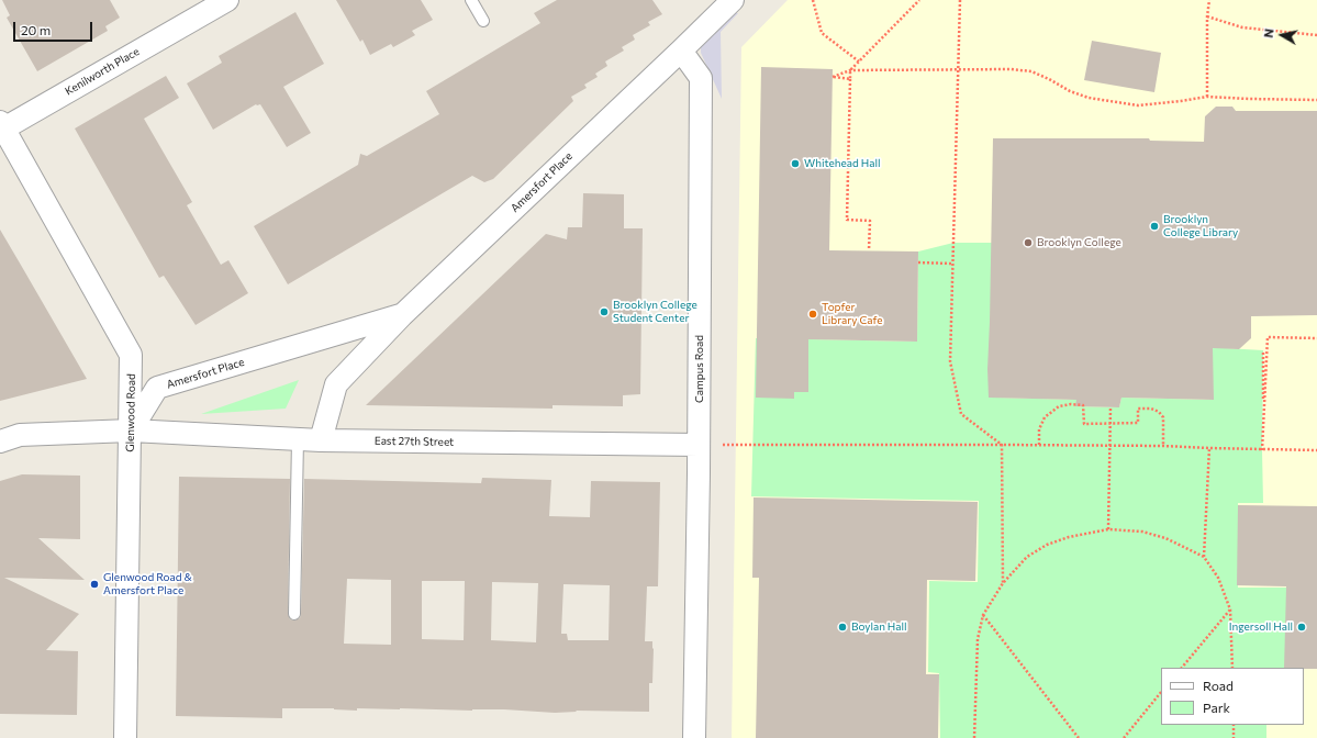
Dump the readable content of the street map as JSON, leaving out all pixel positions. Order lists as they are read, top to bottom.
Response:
{
  "streets": {
    "street": [
      "Kenilworth Place",
      "Amersfort Place",
      "Campus Road",
      "Glenwood Road",
      "East 27th Street"
    ]
  },
  "crossings": [
    ["Kenilworth Place", "Glenwood Road"],
    ["Amersfort Place", "Campus Road"],
    ["Amersfort Place", "Glenwood Road"],
    ["Amersfort Place", "East 27th Street"],
    ["Campus Road", "East 27th Street"],
    ["Glenwood Road", "East 27th Street"]
  ],
  "places": [
    "Whitehead Hall",
    "Brooklyn College Library",
    "Brooklyn College",
    "Brooklyn College Student Center",
    "Topfer Library Cafe",
    "Glenwood Road & Amersfort Place",
    "Boylan Hall",
    "Ingersoll Hall"
  ],
  "legend": ["Road", "Park"],
  "scale_bar": "20 m",
  "north": "left"
}
